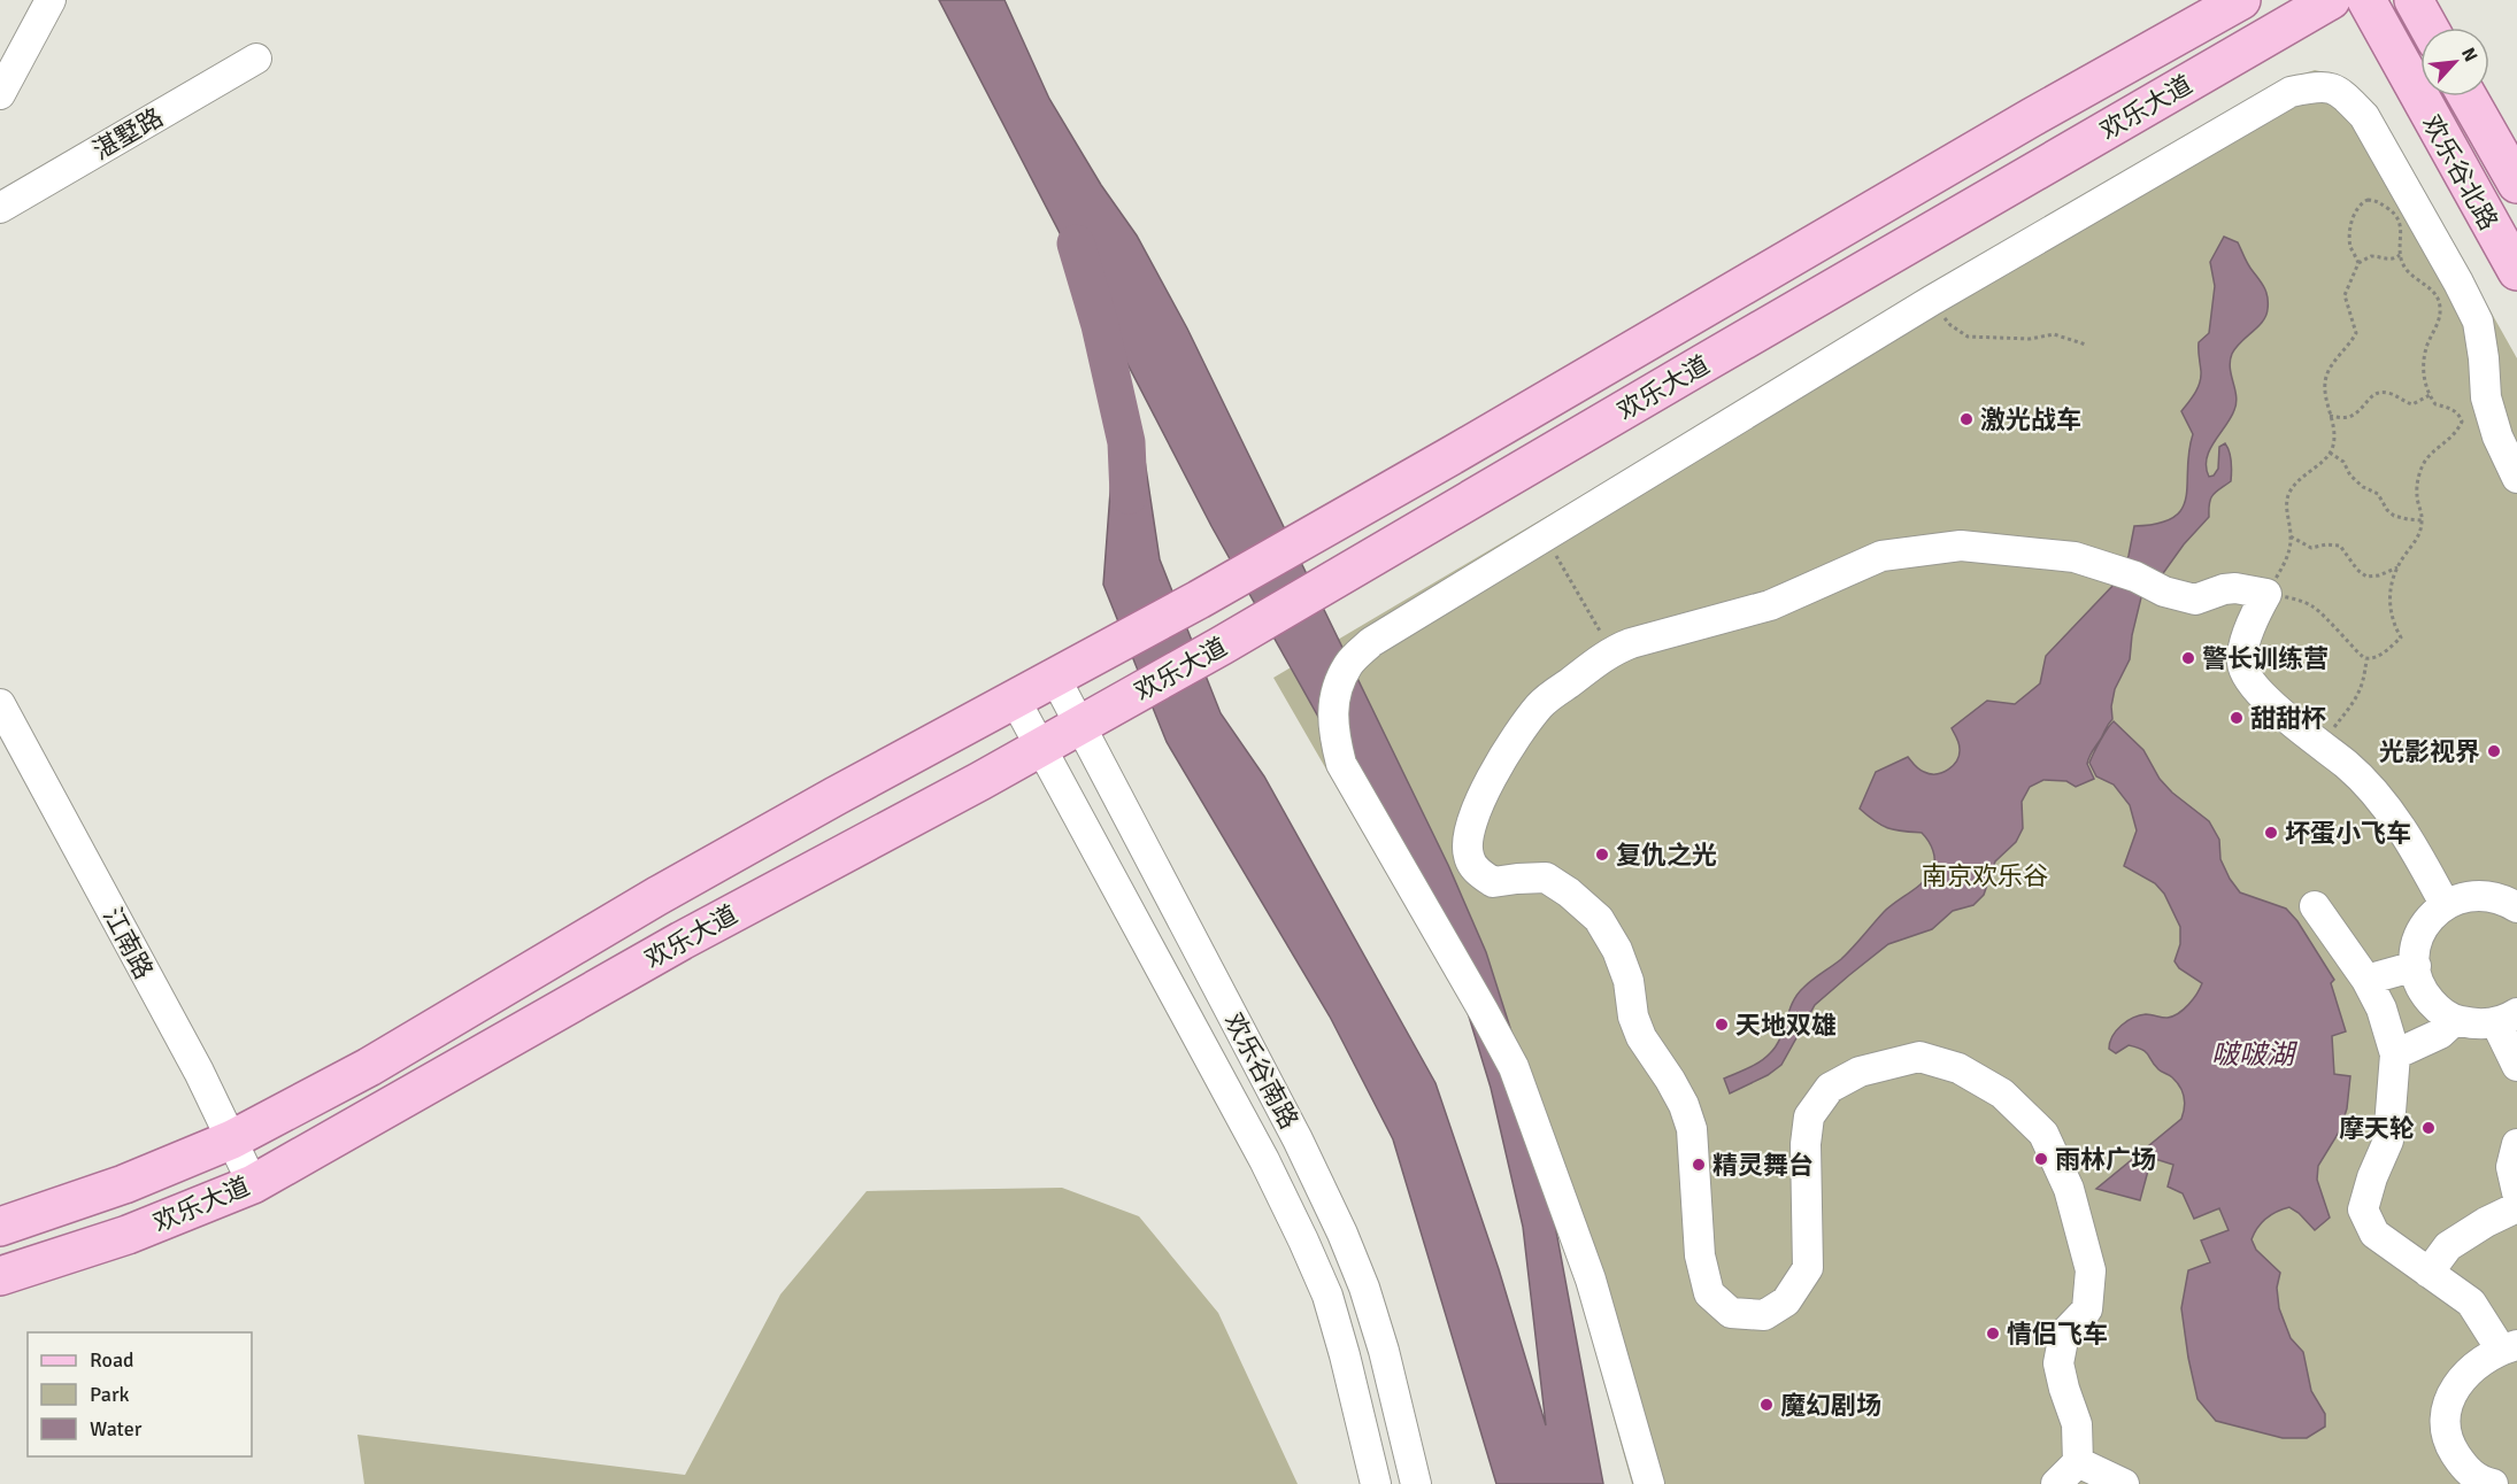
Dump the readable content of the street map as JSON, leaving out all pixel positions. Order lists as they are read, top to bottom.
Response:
{
  "streets": {
    "main road": ["欢乐大道", "欢乐谷北路"],
    "street": ["湛墅路", "江南路", "欢乐谷南路"]
  },
  "crossings": [
    ["欢乐大道", "江南路"],
    ["欢乐大道", "欢乐谷南路"]
  ],
  "water": ["啵啵湖"],
  "parks": ["南京欢乐谷"],
  "places": [
    "激光战车",
    "警长训练营",
    "甜甜杯",
    "光影视界",
    "坏蛋小飞车",
    "复仇之光",
    "天地双雄",
    "摩天轮",
    "雨林广场",
    "精灵舞台",
    "情侣飞车",
    "魔幻剧场"
  ],
  "legend": ["Road", "Park", "Water"],
  "north": "top right"
}
